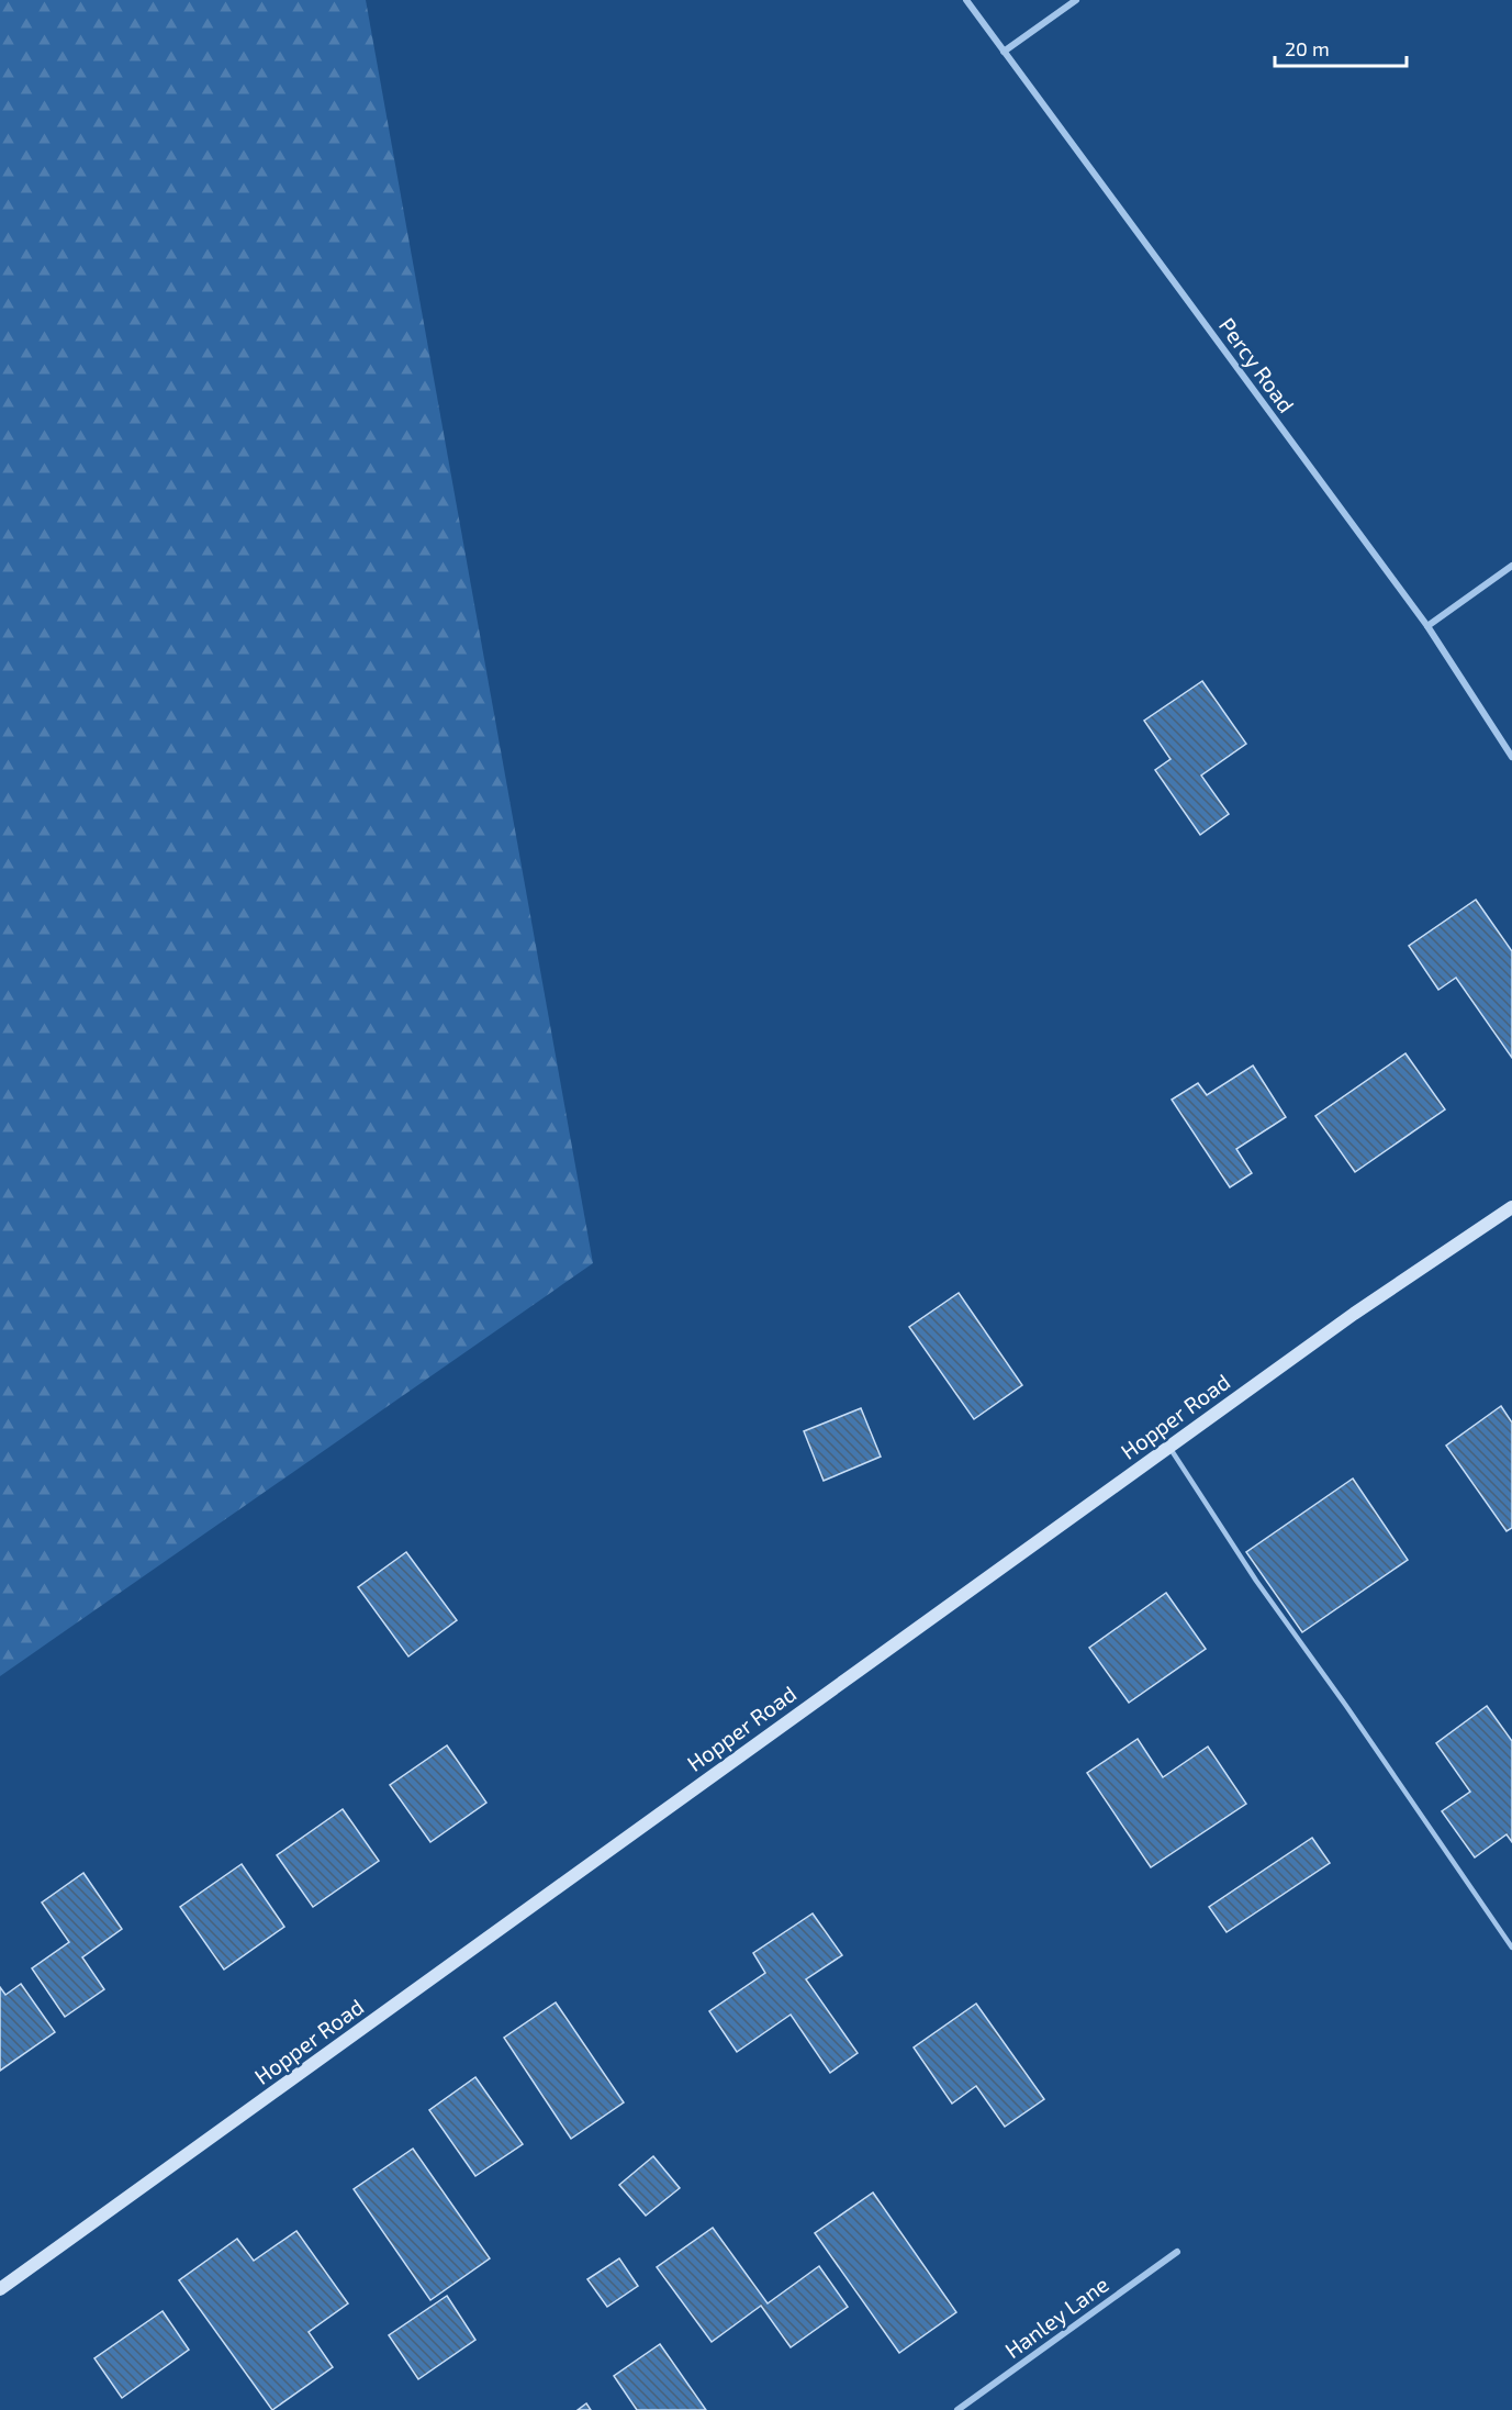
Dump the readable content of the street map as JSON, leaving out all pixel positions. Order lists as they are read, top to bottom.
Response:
{
  "streets": {
    "main road": ["Hopper Road"],
    "street": ["Percy Road", "Hanley Lane"]
  },
  "scale_bar": "20 m"
}
